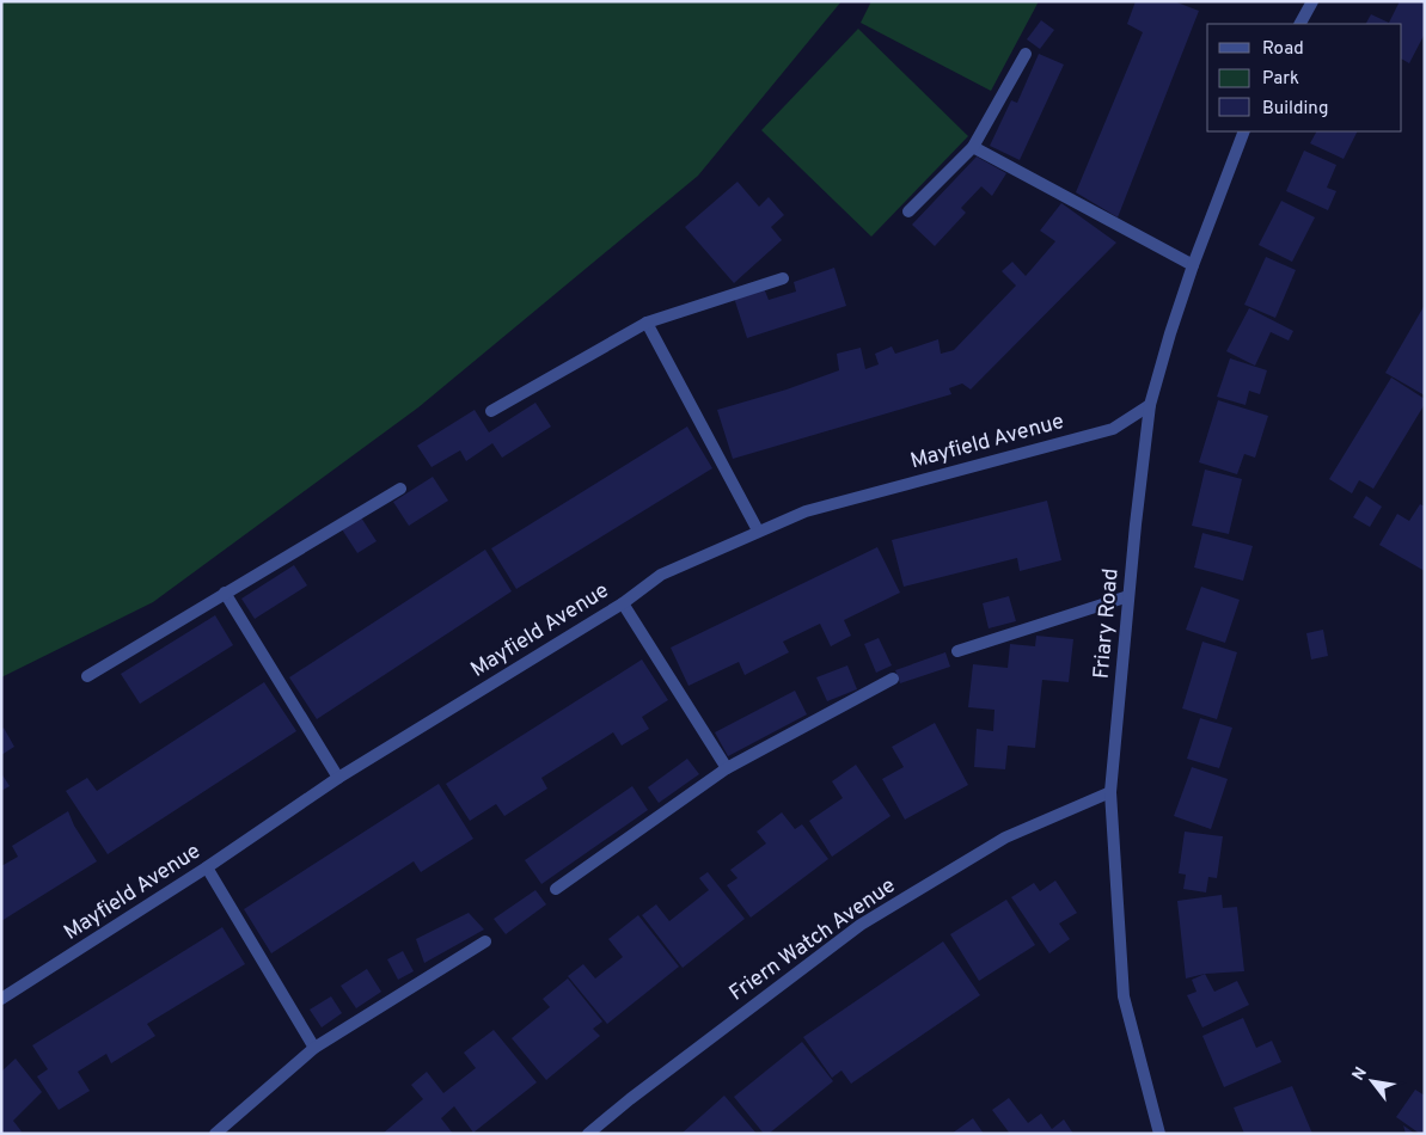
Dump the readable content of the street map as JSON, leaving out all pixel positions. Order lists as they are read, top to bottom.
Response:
{
  "streets": {
    "street": ["Mayfield Avenue", "Friary Road", "Friern Watch Avenue"]
  },
  "crossings": [
    ["Mayfield Avenue", "Friary Road"],
    ["Friary Road", "Friern Watch Avenue"]
  ],
  "legend": ["Road", "Park", "Building"],
  "north": "top left"
}
